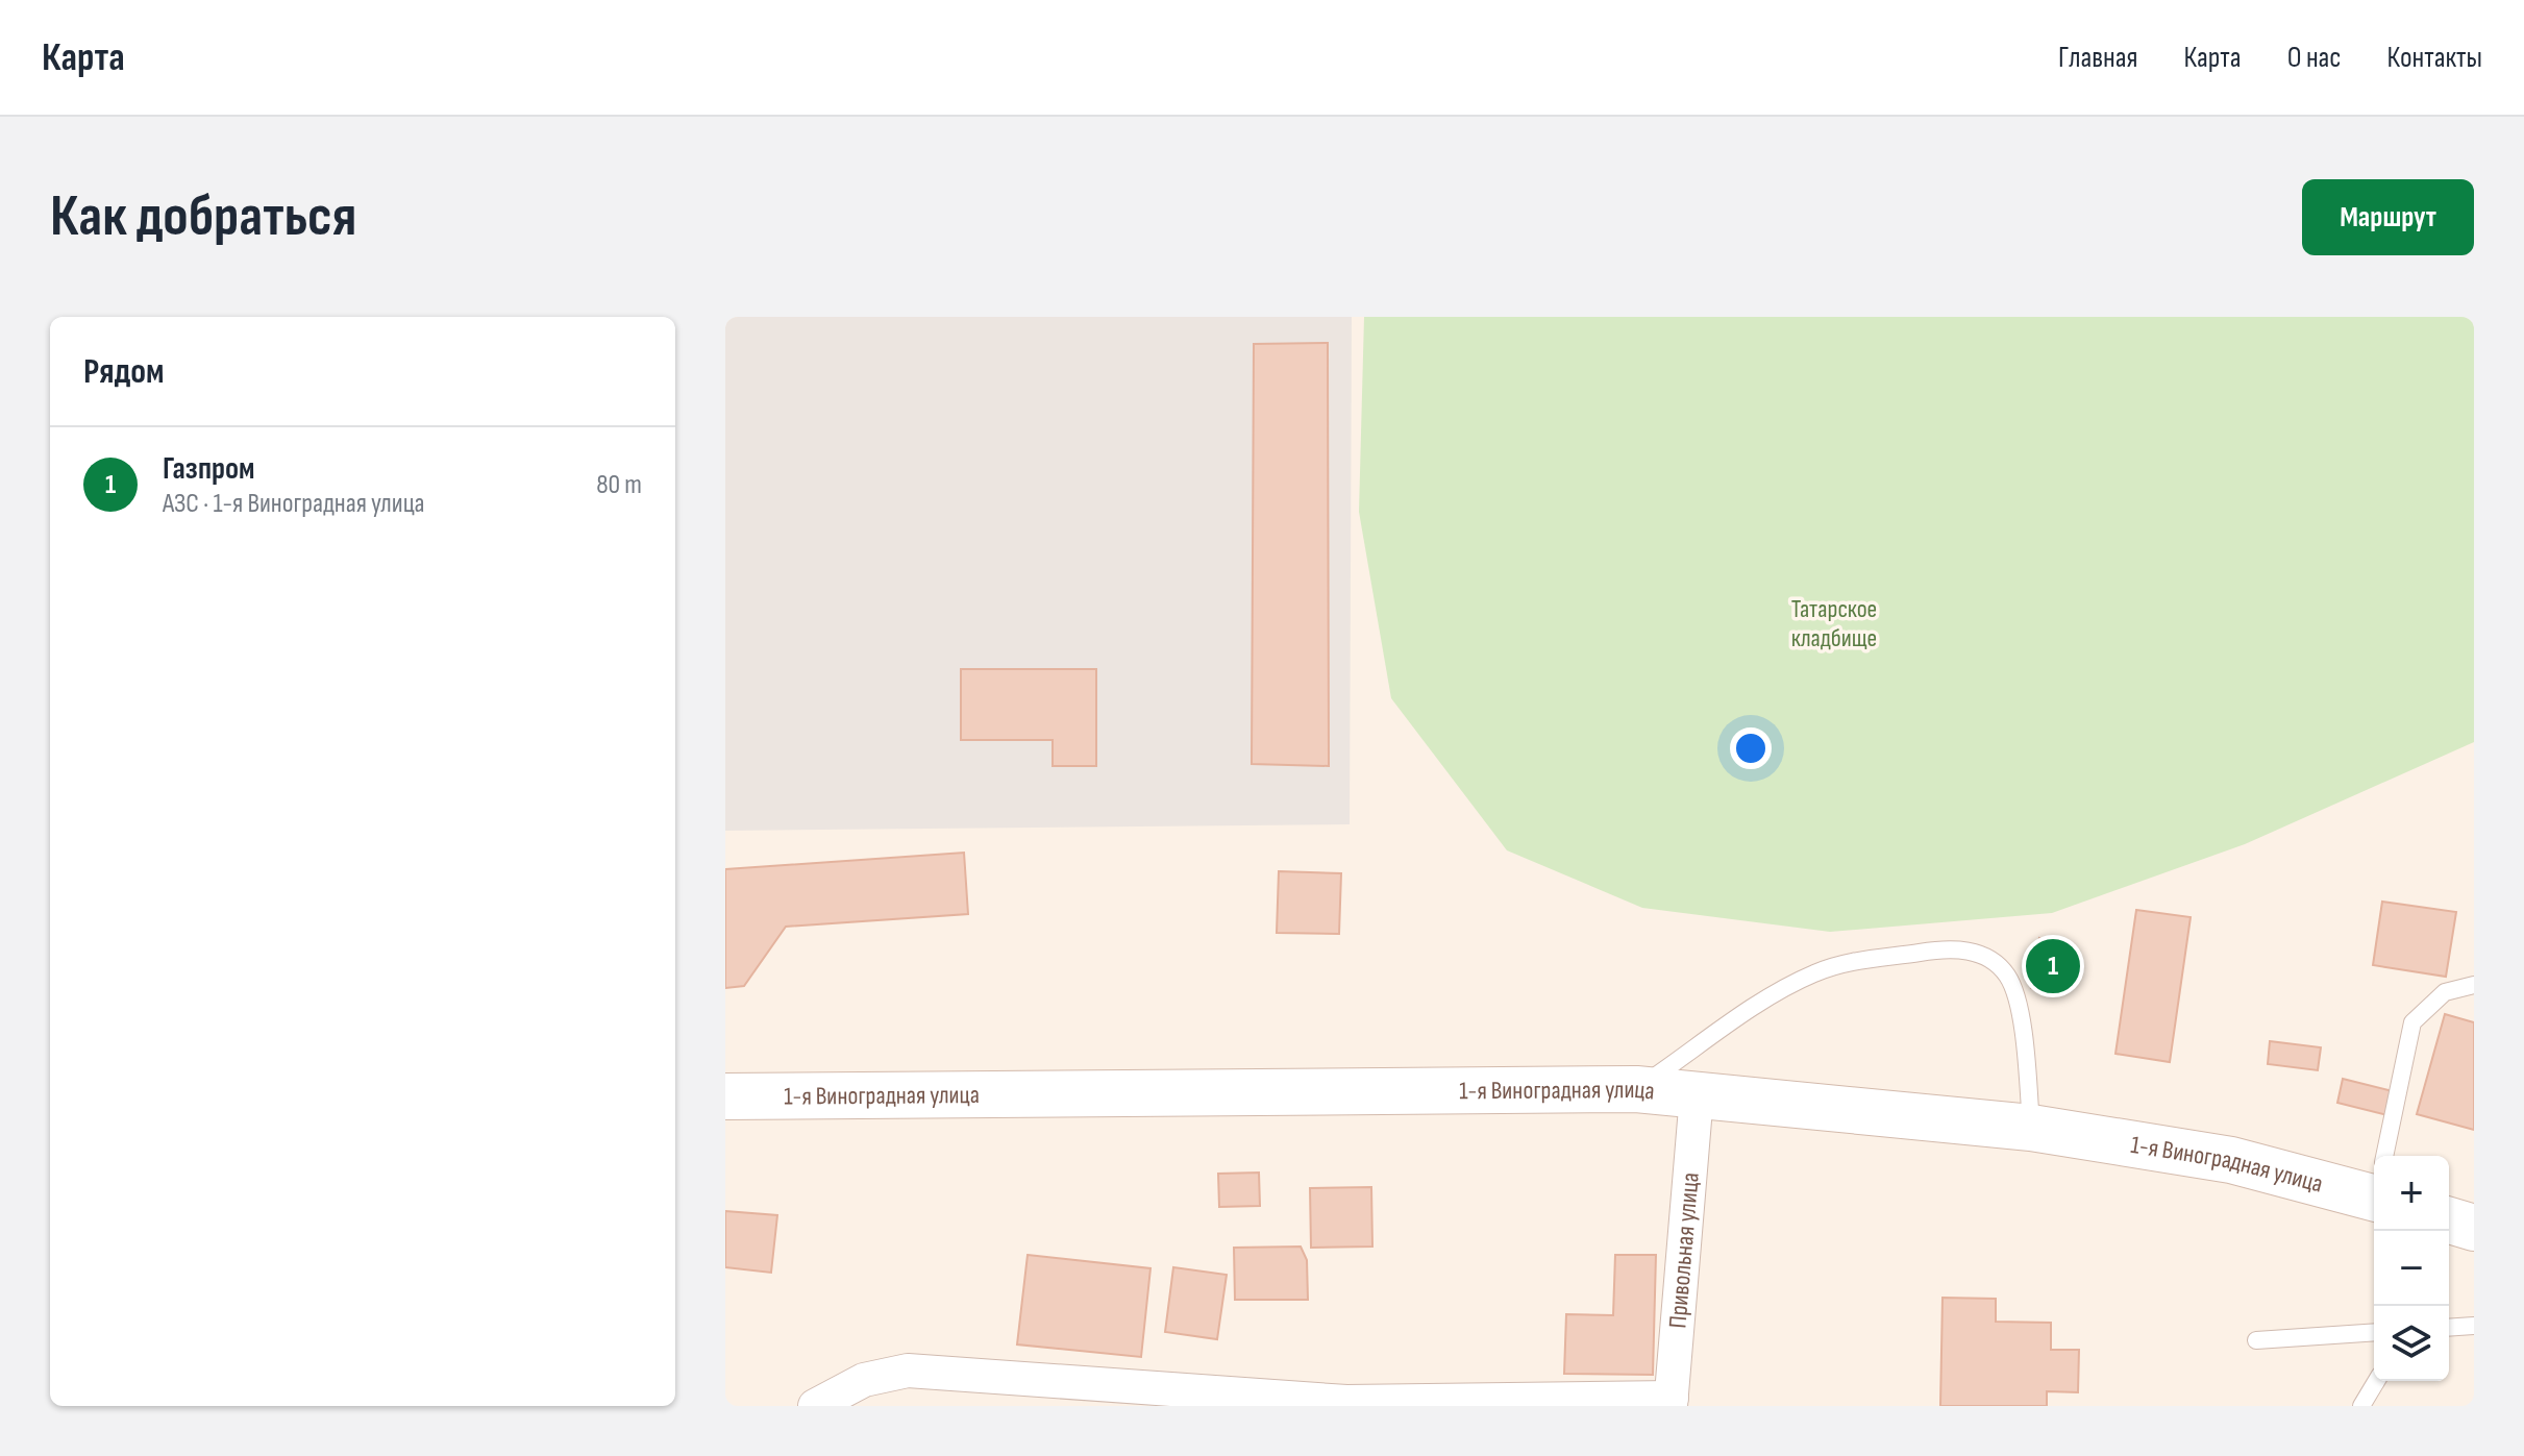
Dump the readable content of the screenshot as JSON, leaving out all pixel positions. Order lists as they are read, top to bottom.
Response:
{
  "streets": {
    "main road": ["1-я Виноградная улица"],
    "street": ["Привольная улица"]
  },
  "crossings": [
    ["1-я Виноградная улица", "Привольная улица"]
  ],
  "parks": ["Татарское кладбище"],
  "page": {
    "header": "Карта",
    "nav": [
      "Главная",
      "Карта",
      "О нас",
      "Контакты"
    ],
    "buttons": "Маршрут",
    "title": "Как добраться",
    "heading": "Рядом",
    "list": [
      {
        "mark": "1",
        "name": "Газпром",
        "note": "АЗС · 1-я Виноградная улица",
        "value": "80 m"
      }
    ],
    "pins": "1",
    "map_buttons": ["+", "−"]
  }
}
